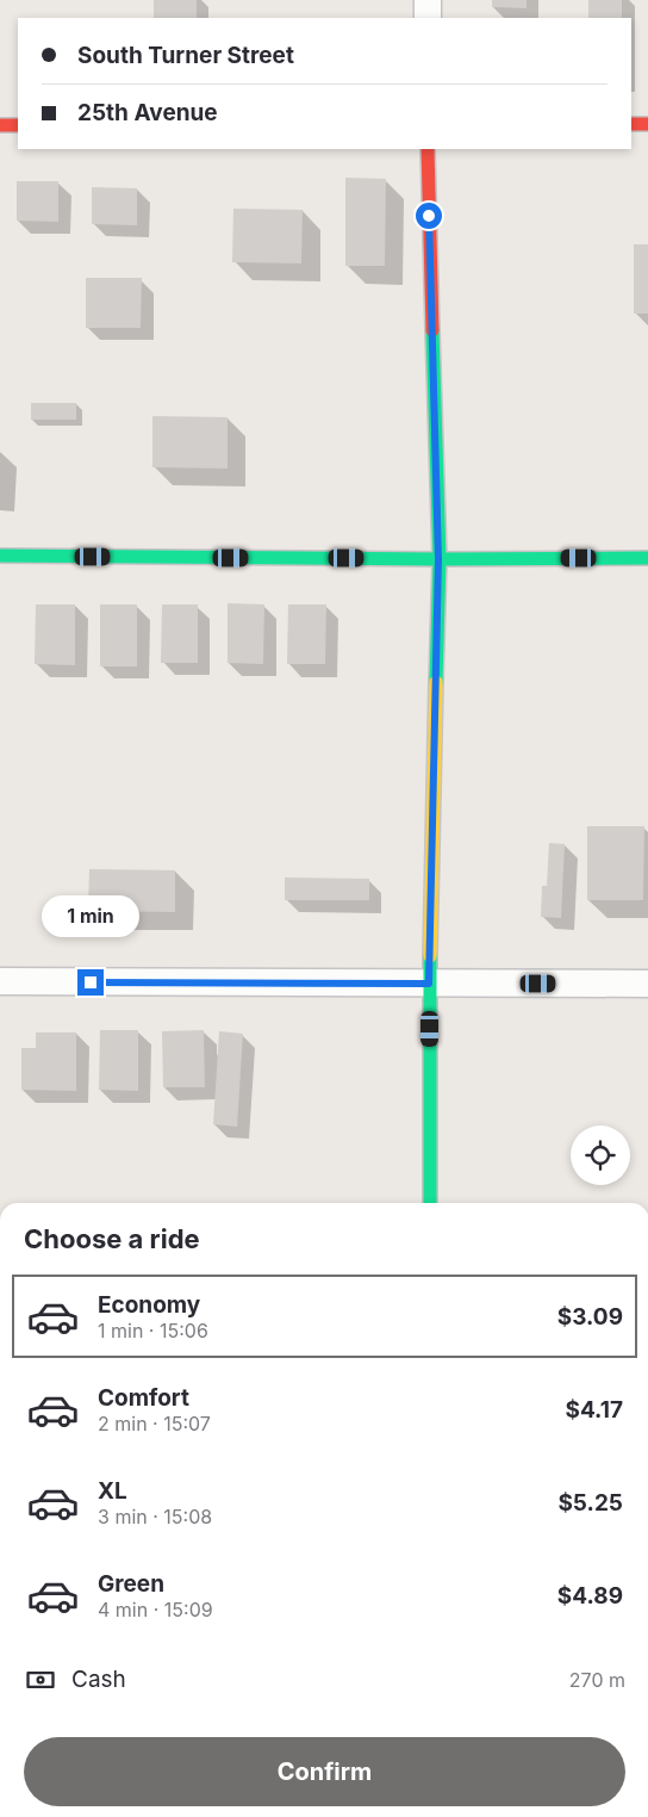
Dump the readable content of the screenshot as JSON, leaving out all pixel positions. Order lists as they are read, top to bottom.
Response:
{
  "page": {
    "banner": ["South Turner Street", "25th Avenue"],
    "bubble": "1 min",
    "heading": "Choose a ride",
    "list": [
      {
        "name": "Economy",
        "note": "1 min · 15:06",
        "value": "$3.09"
      },
      {
        "name": "Comfort",
        "note": "2 min · 15:07",
        "value": "$4.17"
      },
      {
        "name": "XL",
        "note": "3 min · 15:08",
        "value": "$5.25"
      },
      {
        "name": "Green",
        "note": "4 min · 15:09",
        "value": "$4.89"
      }
    ],
    "pay": ["Cash", "270 m"],
    "buttons": "Confirm"
  }
}
